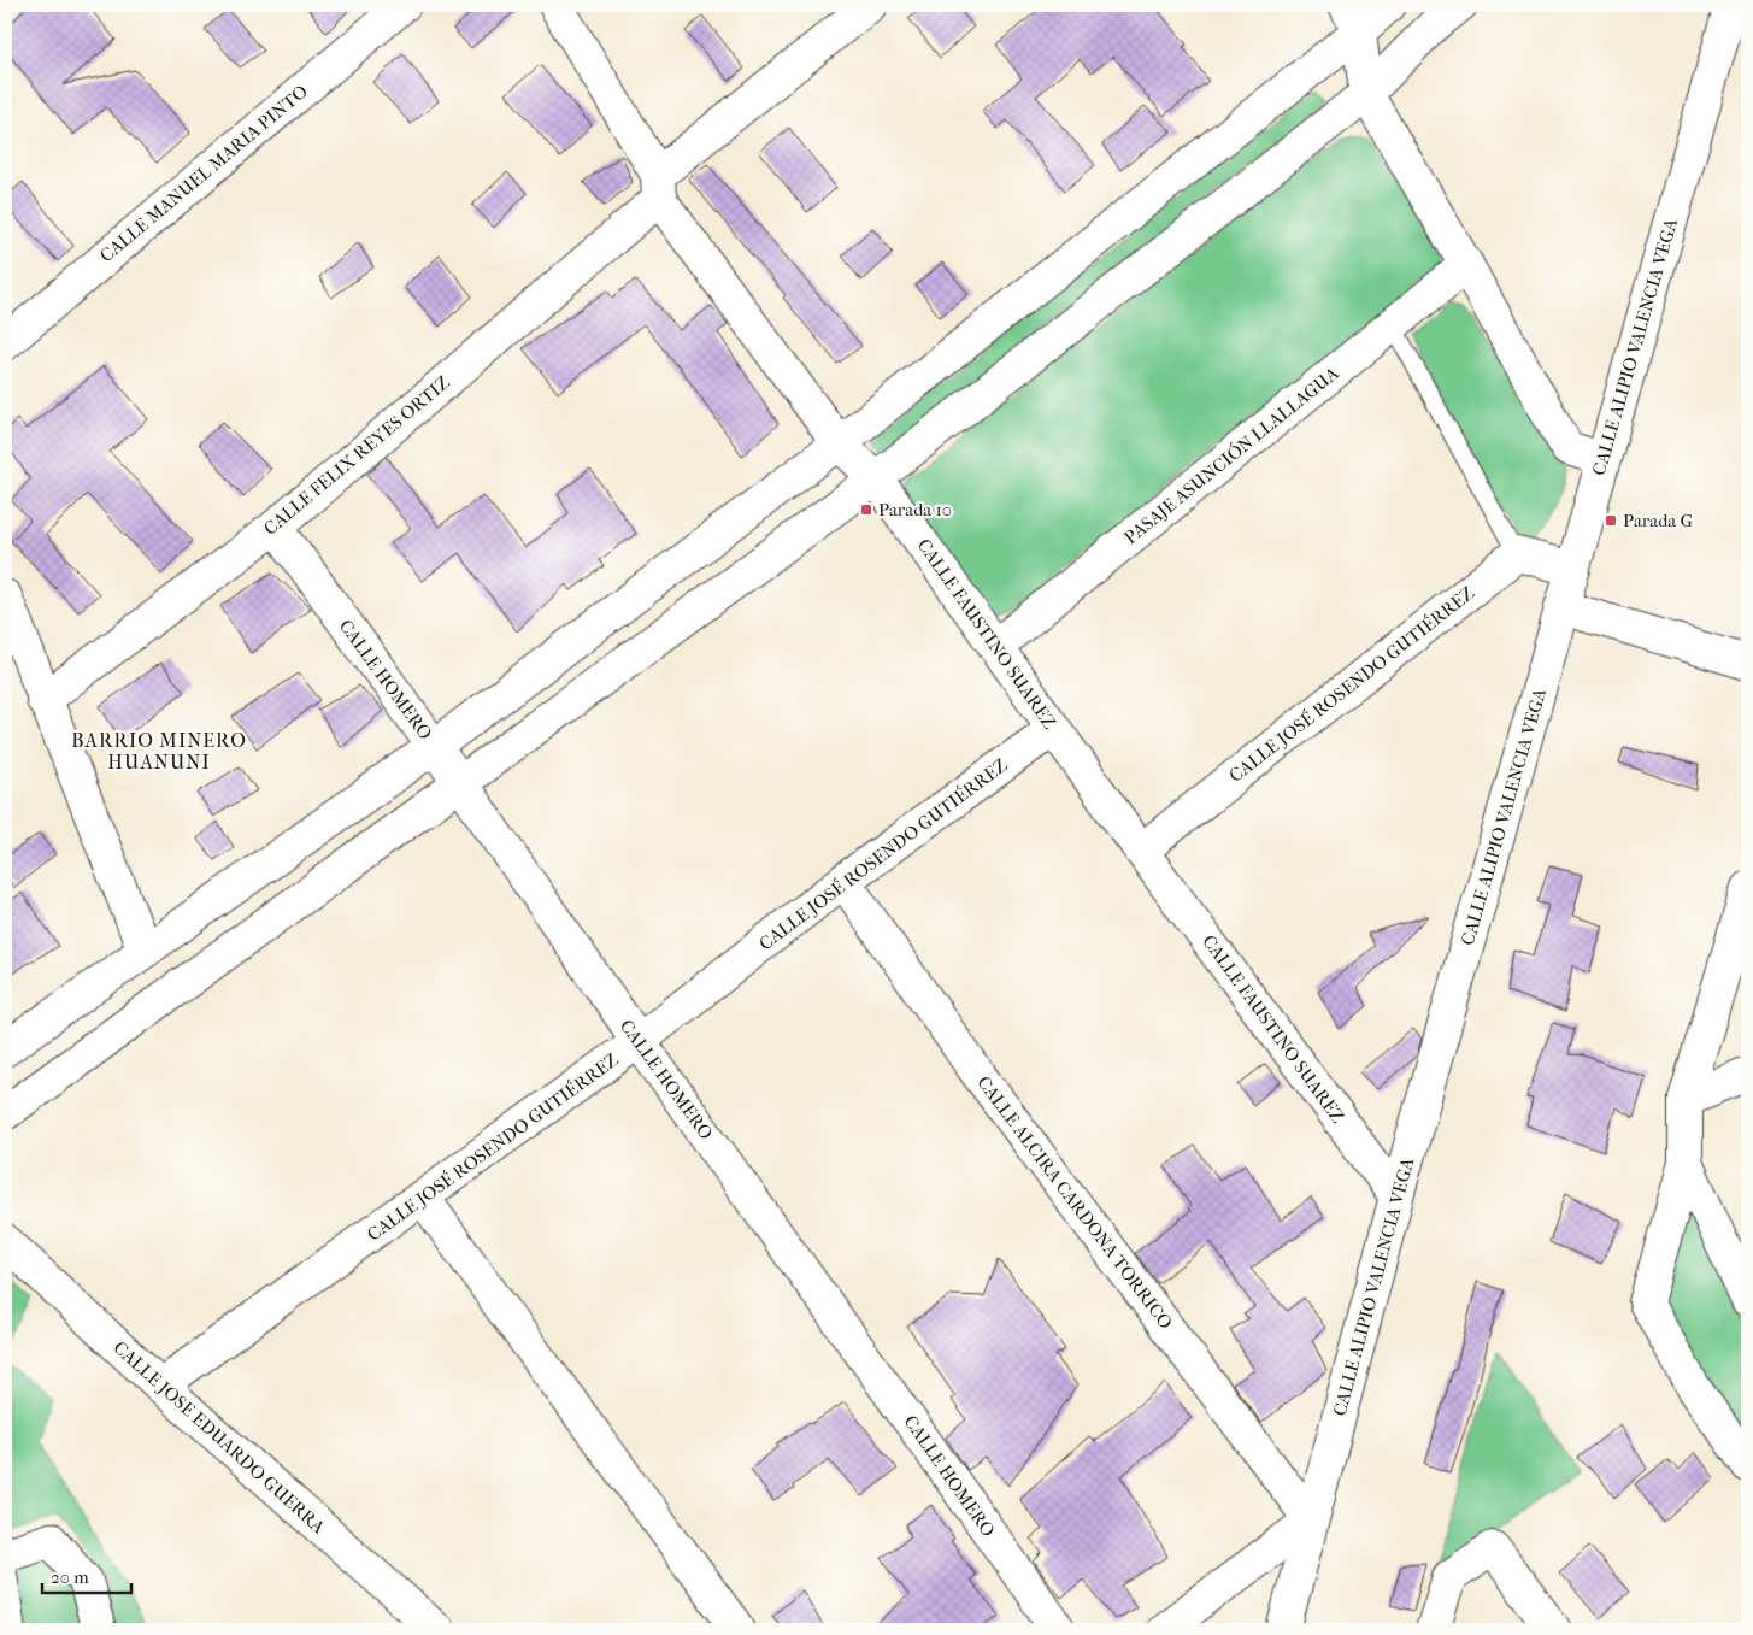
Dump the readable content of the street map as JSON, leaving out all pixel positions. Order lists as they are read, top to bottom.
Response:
{
  "streets": {
    "street": [
      "CALLE MANUEL MARIA PINTO",
      "CALLE ALIPIO VALENCIA VEGA",
      "CALLE FELIX REYES ORTIZ",
      "PASAJE ASUNCIÓN LLALLAGUA",
      "CALLE FAUSTINO SUAREZ",
      "CALLE HOMERO",
      "CALLE JOSÉ ROSENDO GUTIÉRREZ",
      "CALLE ALCIRA CARDONA TORRICO",
      "CALLE JOSE EDUARDO GUERRA"
    ]
  },
  "crossings": [
    ["CALLE ALIPIO VALENCIA VEGA", "CALLE FAUSTINO SUAREZ"],
    ["CALLE ALIPIO VALENCIA VEGA", "CALLE ALCIRA CARDONA TORRICO"],
    ["CALLE FELIX REYES ORTIZ", "CALLE FAUSTINO SUAREZ"],
    ["CALLE FELIX REYES ORTIZ", "CALLE HOMERO"],
    ["PASAJE ASUNCIÓN LLALLAGUA", "CALLE FAUSTINO SUAREZ"],
    ["CALLE FAUSTINO SUAREZ", "CALLE JOSÉ ROSENDO GUTIÉRREZ"],
    ["CALLE HOMERO", "CALLE JOSÉ ROSENDO GUTIÉRREZ"],
    ["CALLE JOSÉ ROSENDO GUTIÉRREZ", "CALLE ALCIRA CARDONA TORRICO"],
    ["CALLE JOSÉ ROSENDO GUTIÉRREZ", "CALLE JOSE EDUARDO GUERRA"]
  ],
  "districts": ["BARRIO MINERO HUANUNI"],
  "places": {
    "transit": ["Parada 10", "Parada G"]
  },
  "scale_bar": "20 m"
}
